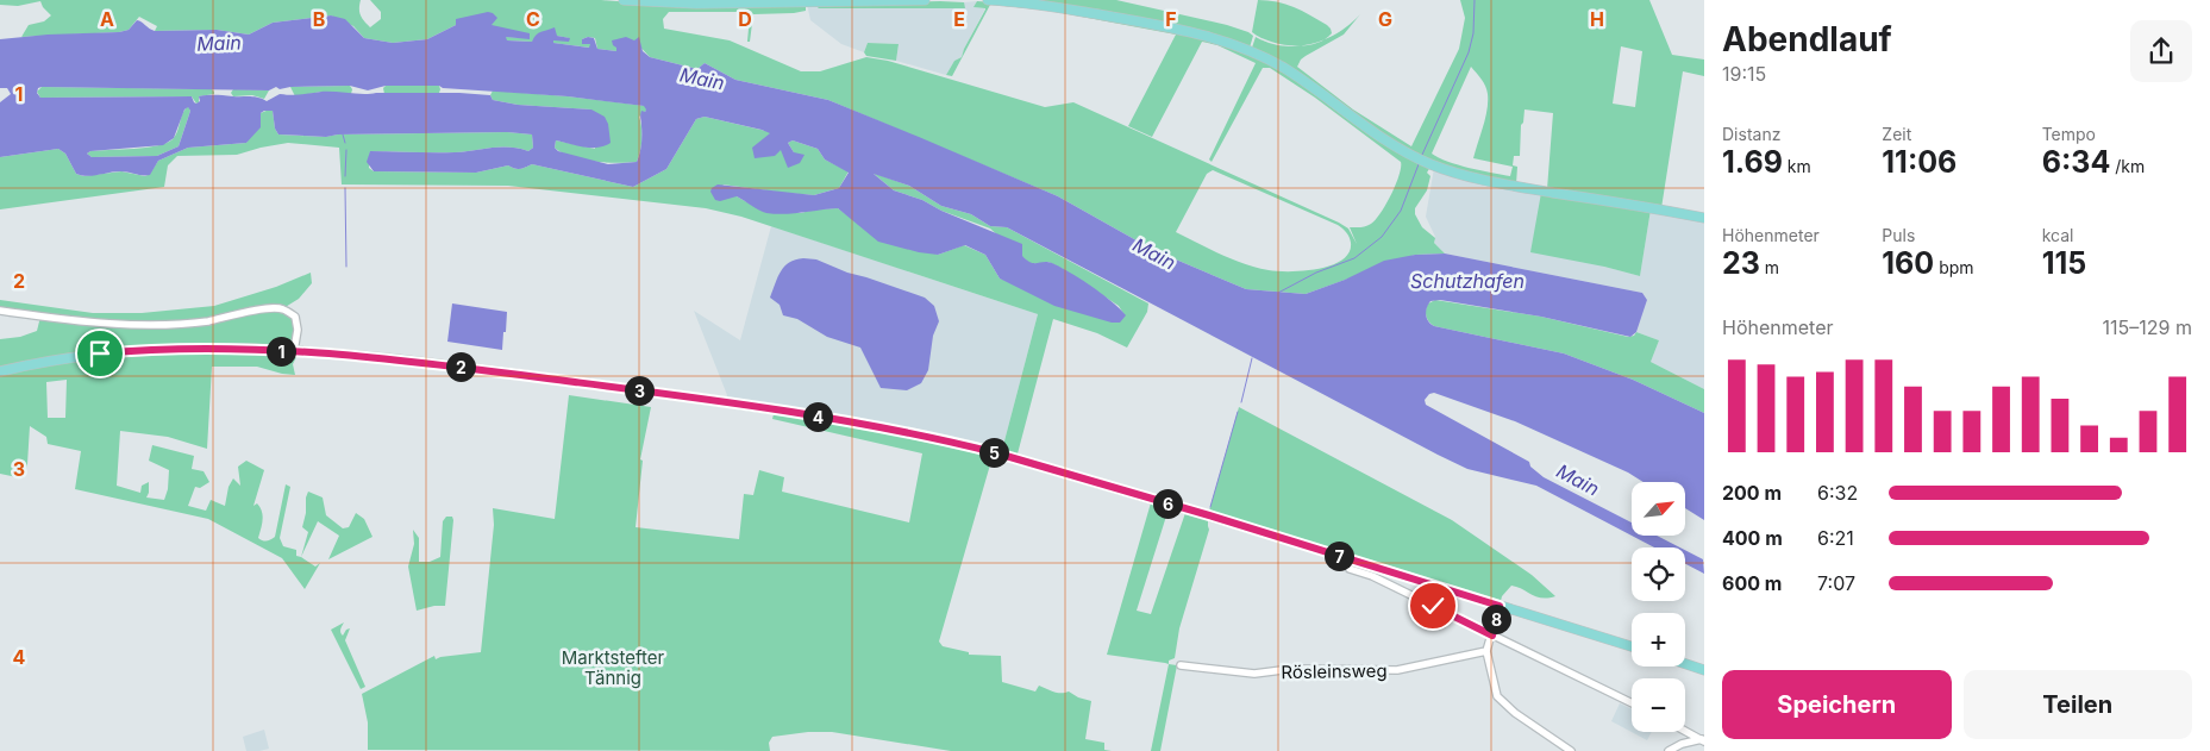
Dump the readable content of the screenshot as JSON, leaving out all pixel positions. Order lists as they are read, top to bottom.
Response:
{
  "streets": {
    "street": ["Rösleinsweg"]
  },
  "water": ["Main", "Schutzhafen"],
  "parks": ["Marktstefter Tännig"],
  "north": "top right",
  "page": {
    "heading": ["Abendlauf", "19:15"],
    "stats": [
      ["Distanz", "1.69 km"],
      ["Zeit", "11:06"],
      ["Tempo", "6:34 /km"],
      ["Höhenmeter", "23 m"],
      ["Puls", "160 bpm"],
      ["kcal", "115"]
    ],
    "chart": ["Höhenmeter", "115–129 m"],
    "pins": [
      "1",
      "2",
      "3",
      "4",
      "5",
      "6",
      "7",
      "8"
    ],
    "list": [
      {
        "name": "200 m",
        "note": "6:32"
      },
      {
        "name": "400 m",
        "note": "6:21"
      },
      {
        "name": "600 m",
        "note": "7:07"
      }
    ],
    "map_buttons": ["+", "−"],
    "buttons": ["Speichern", "Teilen"]
  },
  "grid": {
    "columns": [
      "A",
      "B",
      "C",
      "D",
      "E",
      "F",
      "G",
      "H"
    ],
    "rows": [
      "1",
      "2",
      "3",
      "4"
    ]
  }
}
